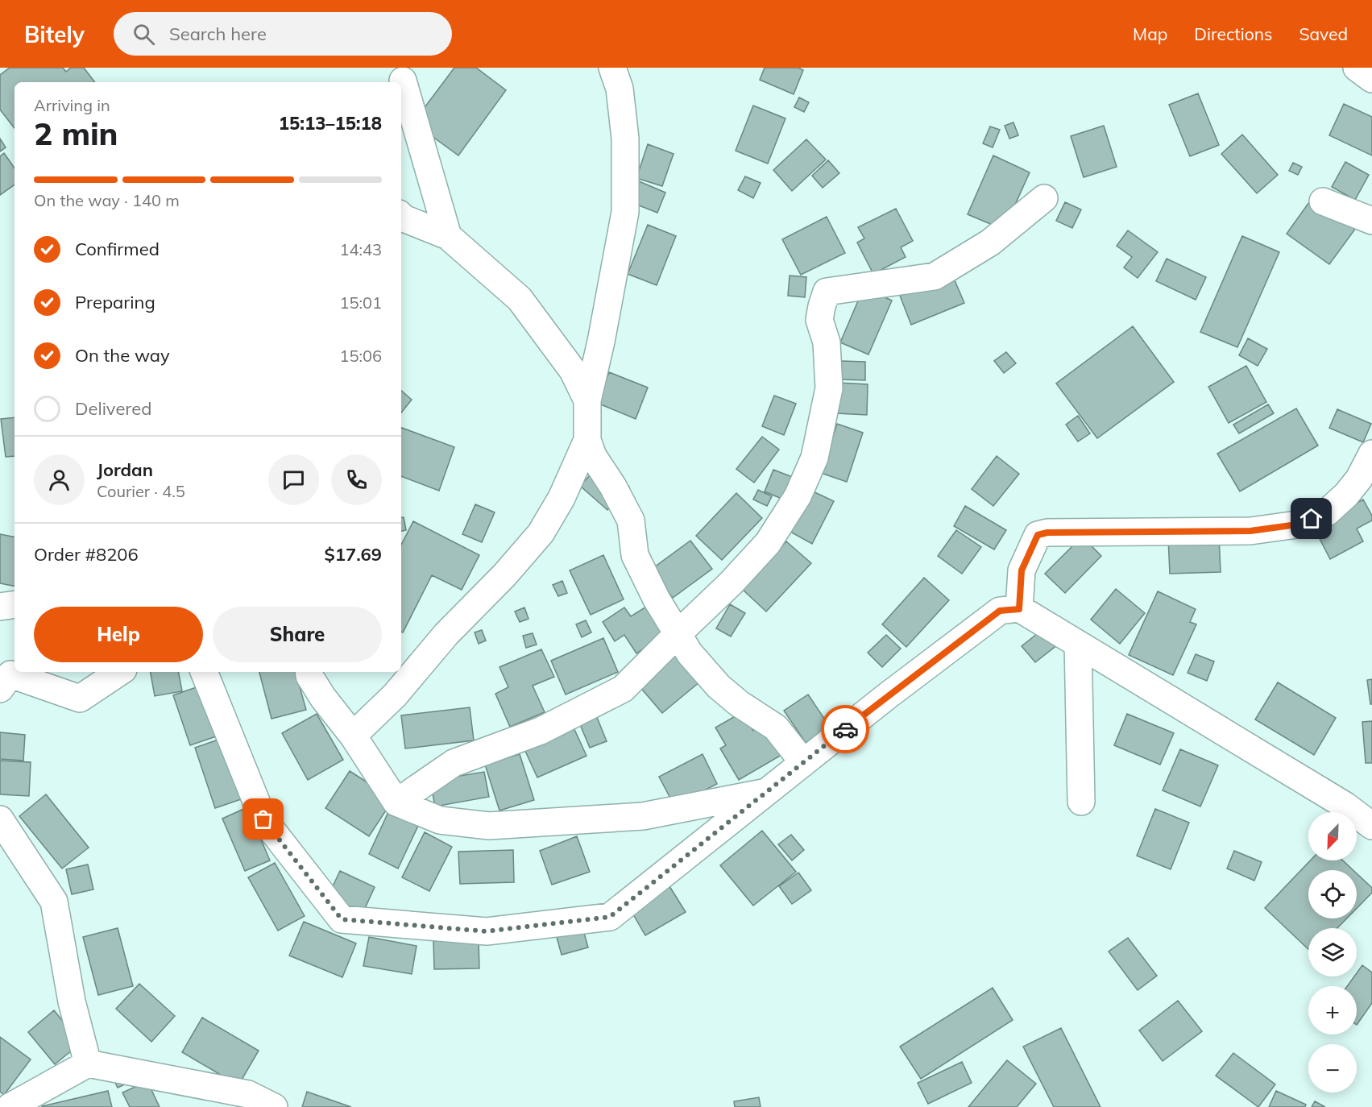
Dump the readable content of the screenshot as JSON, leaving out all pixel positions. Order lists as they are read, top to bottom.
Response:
{
  "north": "bottom left",
  "page": {
    "header": "Bitely",
    "search": "Search here",
    "nav": ["Map", "Directions", "Saved"],
    "heading": ["2 min", "Arriving in", "15:13–15:18"],
    "panel": [
      "Jordan",
      "Courier · 4.5",
      "Order #8206",
      "$17.69"
    ],
    "bar": "On the way · 140 m",
    "list": [
      ["Confirmed", "14:43"],
      ["Preparing", "15:01"],
      ["On the way", "15:06"],
      "Delivered"
    ],
    "buttons": ["Help", "Share"],
    "map_buttons": ["+", "−"]
  }
}
